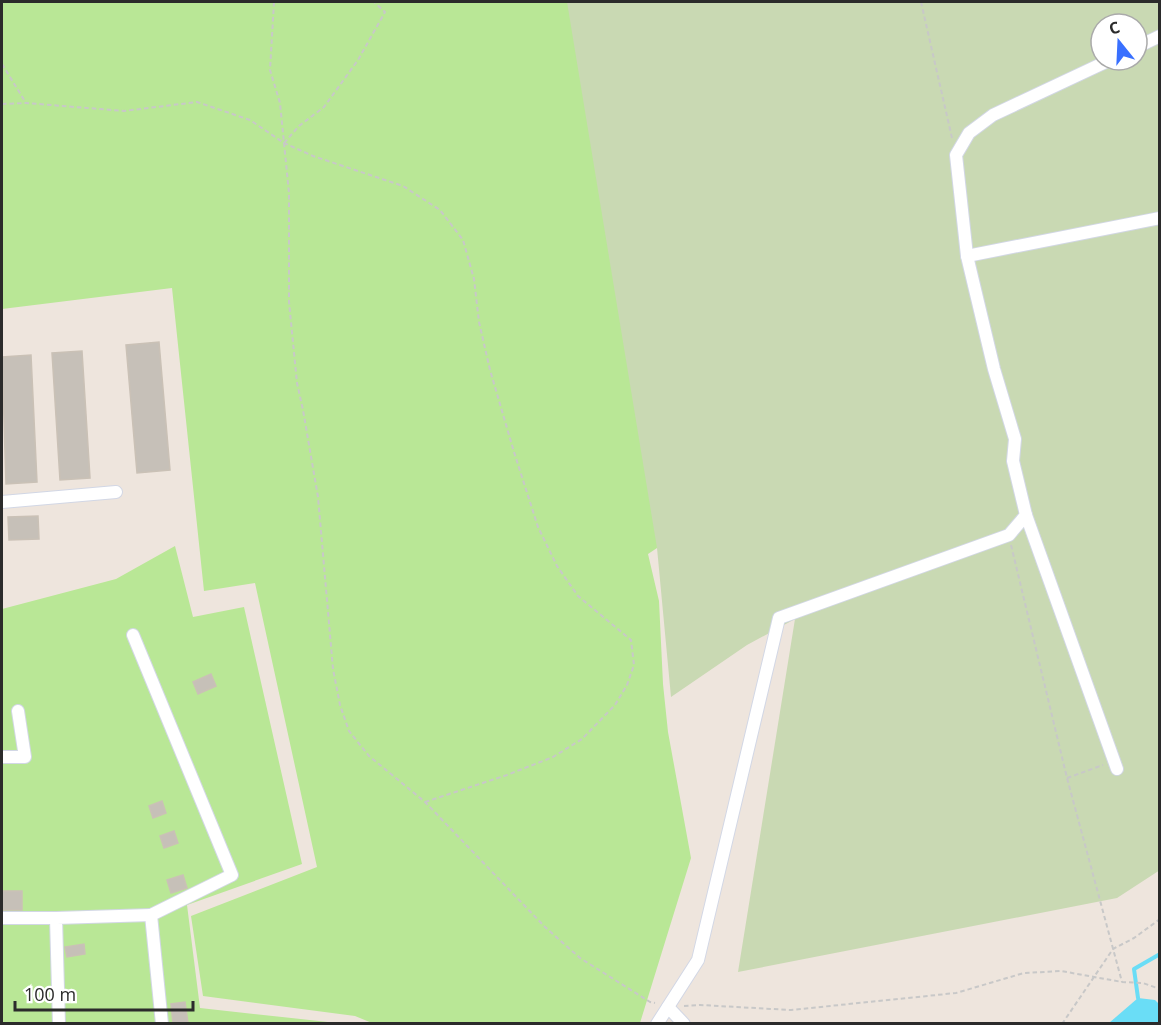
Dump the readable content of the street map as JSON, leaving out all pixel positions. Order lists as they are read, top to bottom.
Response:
{
  "scale_bar": "100 m",
  "north": "top"
}
